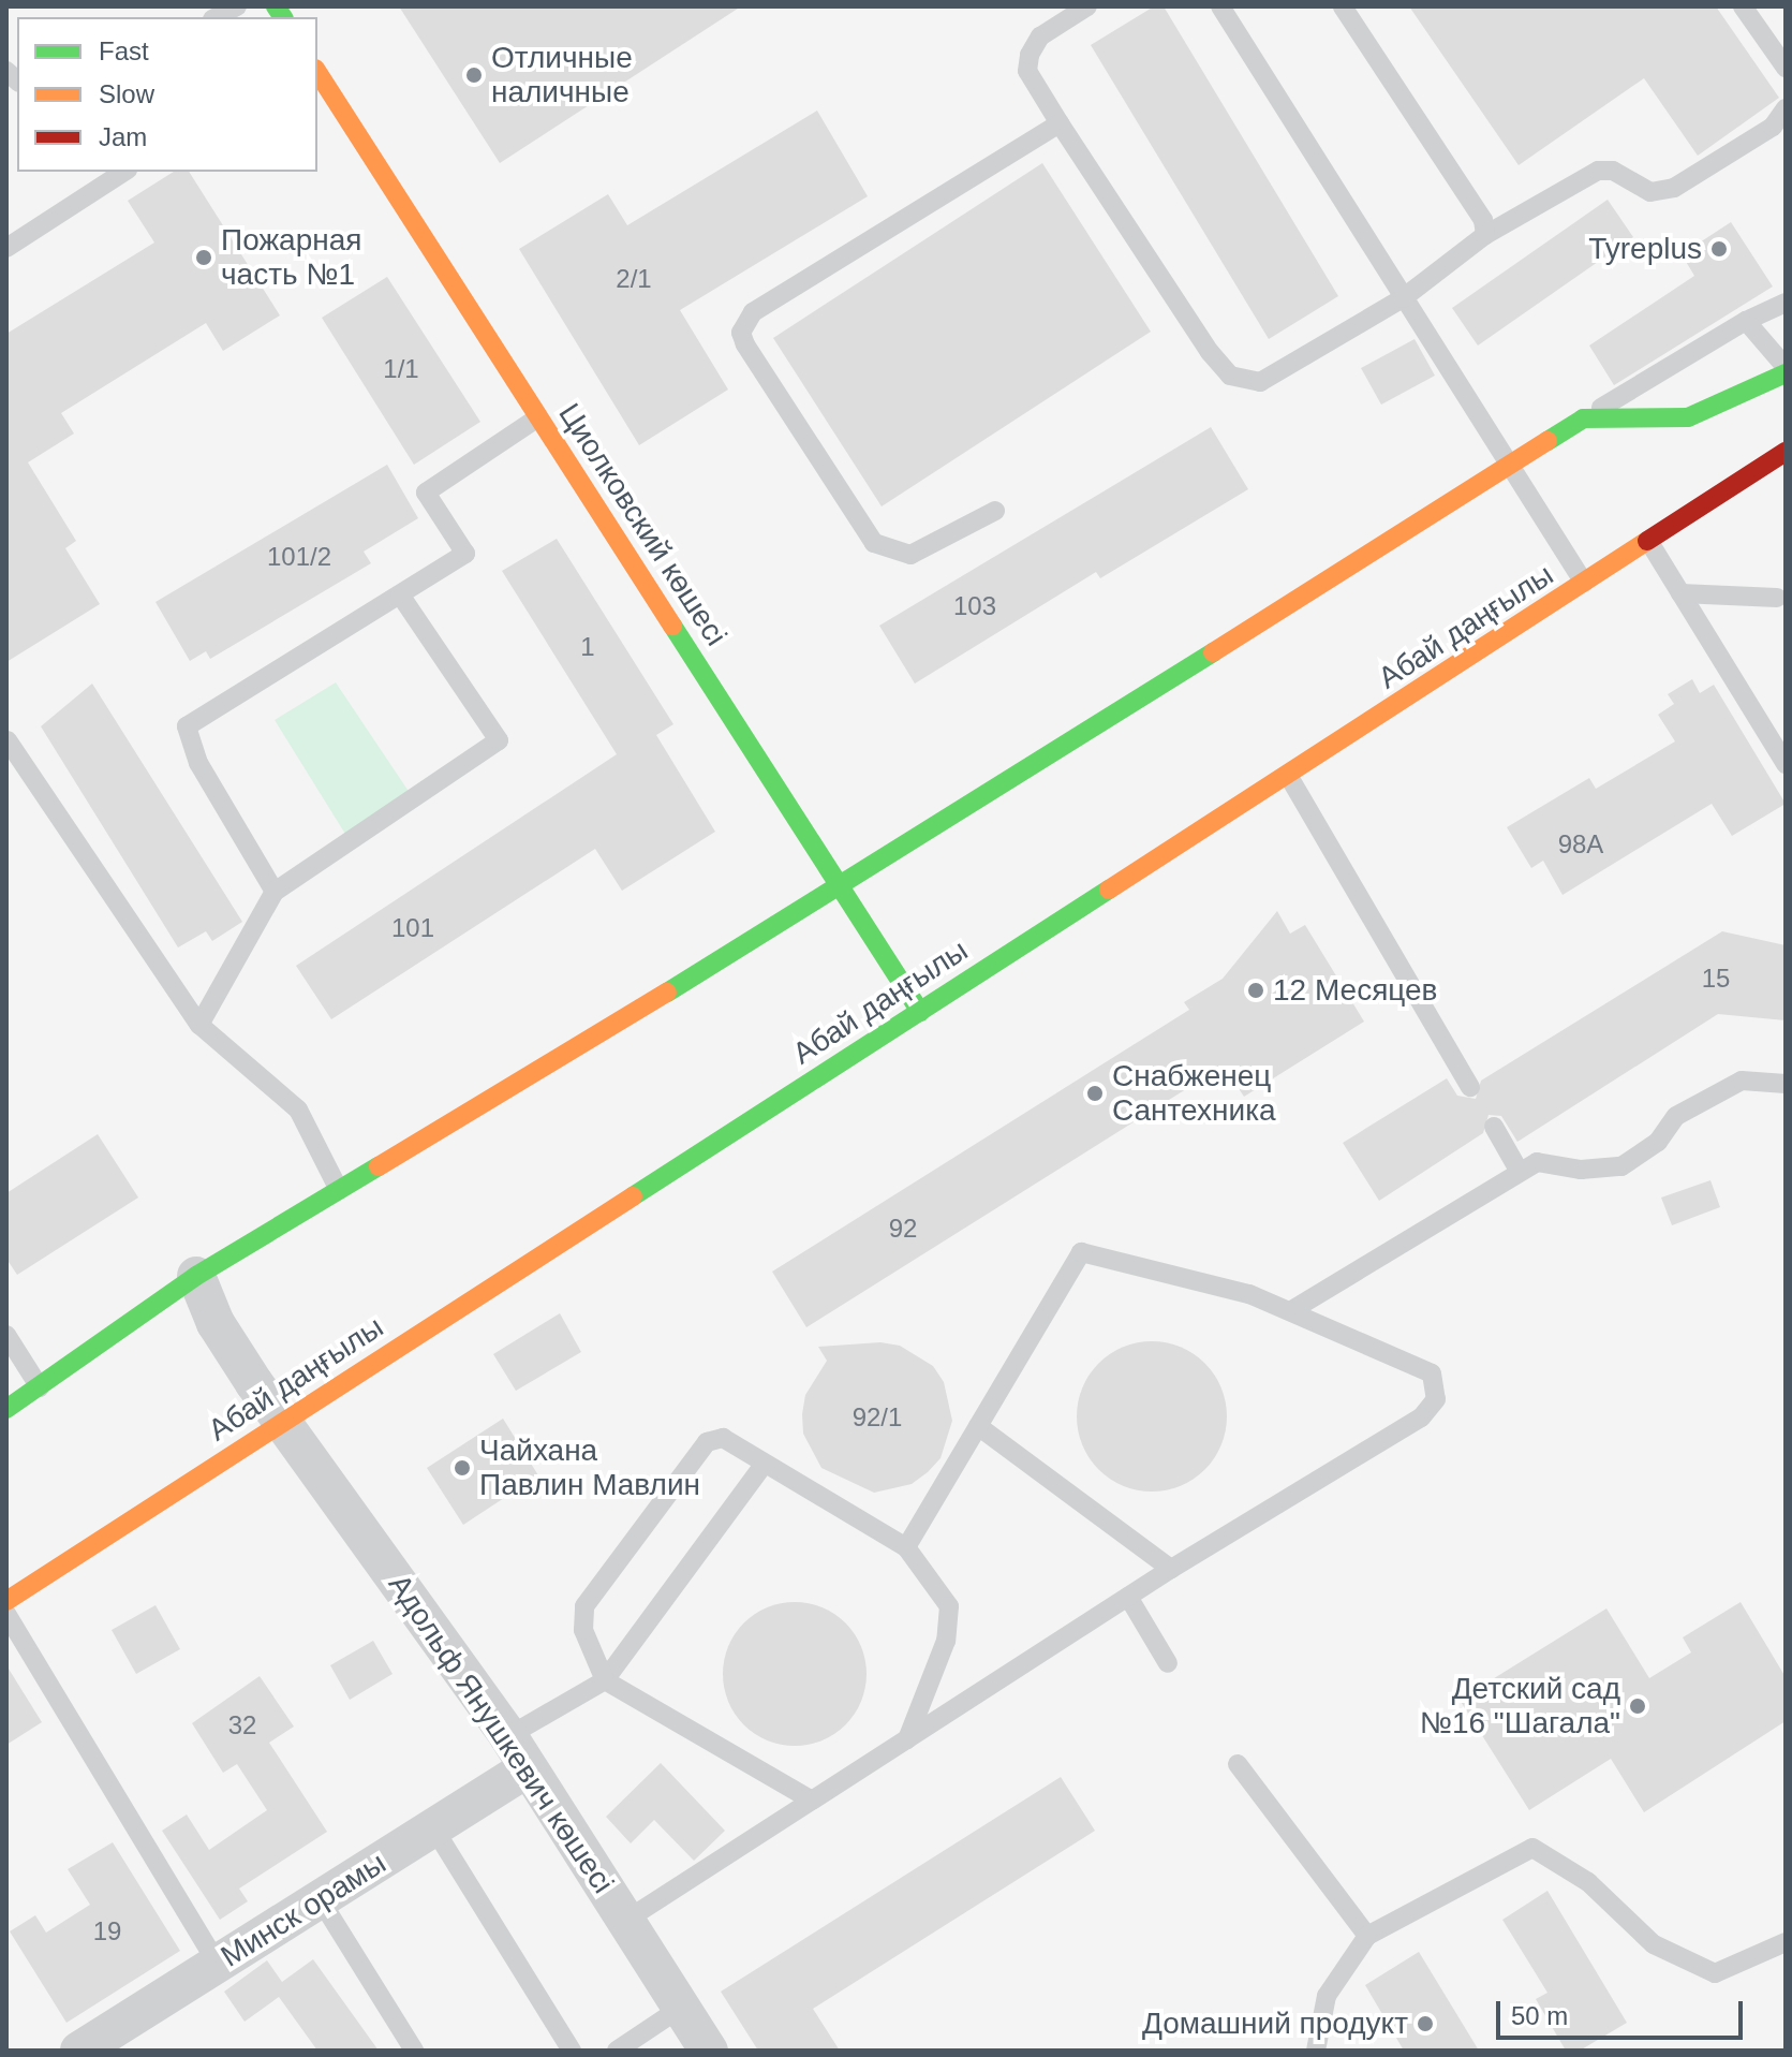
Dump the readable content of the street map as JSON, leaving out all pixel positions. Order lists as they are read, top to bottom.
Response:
{
  "streets": {
    "street": [
      "Циолковский көшесі",
      "Абай даңғылы",
      "Адольф Янушкевич көшесі",
      "Минск орамы"
    ]
  },
  "crossings": [
    ["Циолковский көшесі", "Абай даңғылы"],
    ["Абай даңғылы", "Адольф Янушкевич көшесі"],
    ["Адольф Янушкевич көшесі", "Минск орамы"]
  ],
  "places": [
    "Отличные наличные",
    "Tyreplus",
    "Пожарная часть №1",
    "12 Месяцев",
    "Снабженец Сантехника",
    "Чайхана Павлин Мавлин",
    "Детский сад №16 \"Шагала\"",
    "Домашний продукт"
  ],
  "house_numbers": [
    "2/1",
    "1/1",
    "101/2",
    "103",
    "1",
    "98А",
    "101",
    "15",
    "92",
    "92/1",
    "32",
    "19"
  ],
  "legend": ["Fast", "Slow", "Jam"],
  "scale_bar": "50 m"
}
